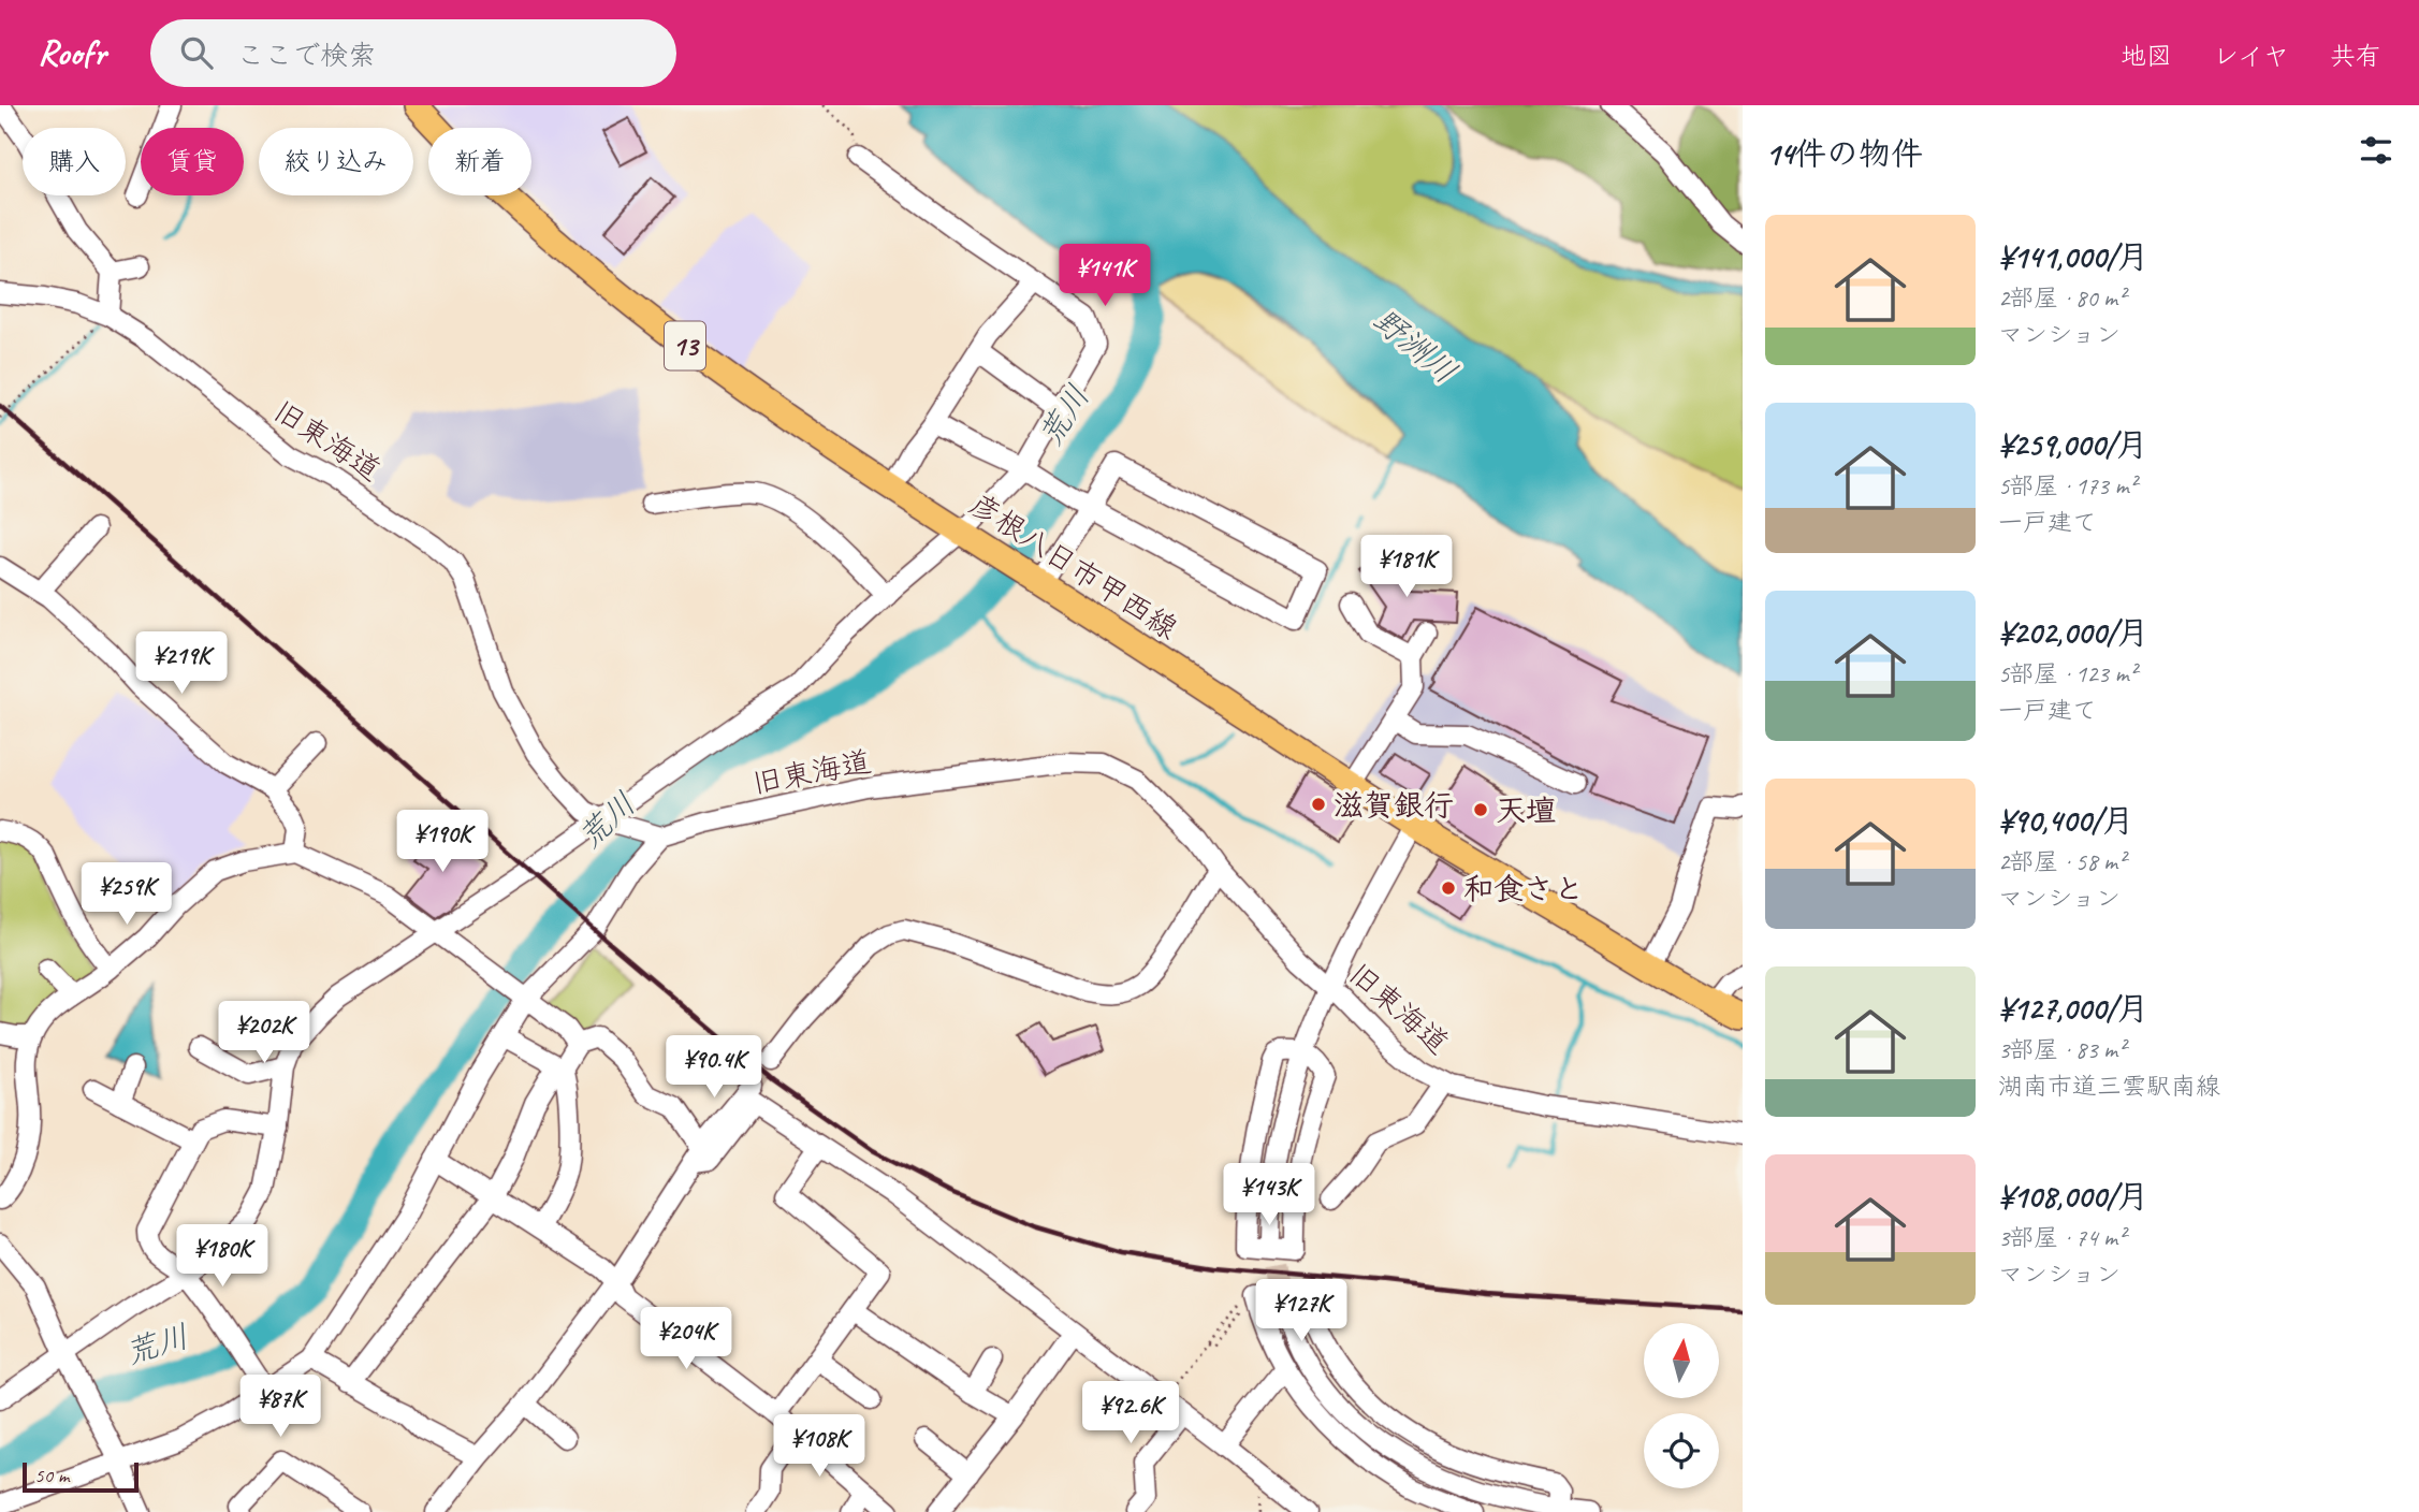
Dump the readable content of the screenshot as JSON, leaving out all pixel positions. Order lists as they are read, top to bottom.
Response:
{
  "streets": {
    "main road": ["13", "彦根八日市甲西線"],
    "street": ["旧東海道"]
  },
  "water": ["野洲川", "荒川"],
  "places": ["滋賀銀行", "天壇", "和食さと"],
  "scale_bar": "50 m",
  "north": "top",
  "page": {
    "header": "Roofr",
    "search": "ここで検索",
    "nav": ["地図", "レイヤ", "共有"],
    "heading": "14件の物件",
    "chip": [
      "購入",
      "賃貸",
      "絞り込み",
      "新着"
    ],
    "list": [
      {
        "name": "¥141,000/月",
        "note": "2部屋 · 80 m² · マンション"
      },
      {
        "name": "¥259,000/月",
        "note": "5部屋 · 173 m² · 一戸建て"
      },
      {
        "name": "¥202,000/月",
        "note": "5部屋 · 123 m² · 一戸建て"
      },
      {
        "name": "¥90,400/月",
        "note": "2部屋 · 58 m² · マンション"
      },
      {
        "name": "¥127,000/月",
        "note": "3部屋 · 83 m² · 湖南市道三雲駅南線"
      },
      {
        "name": "¥108,000/月",
        "note": "3部屋 · 74 m² · マンション"
      }
    ],
    "price": [
      "¥141K",
      "¥181K",
      "¥219K",
      "¥190K",
      "¥259K",
      "¥202K",
      "¥90.4K",
      "¥143K",
      "¥180K",
      "¥127K",
      "¥204K",
      "¥87K",
      "¥92.6K",
      "¥108K"
    ],
    "scale": "50 m"
  }
}
